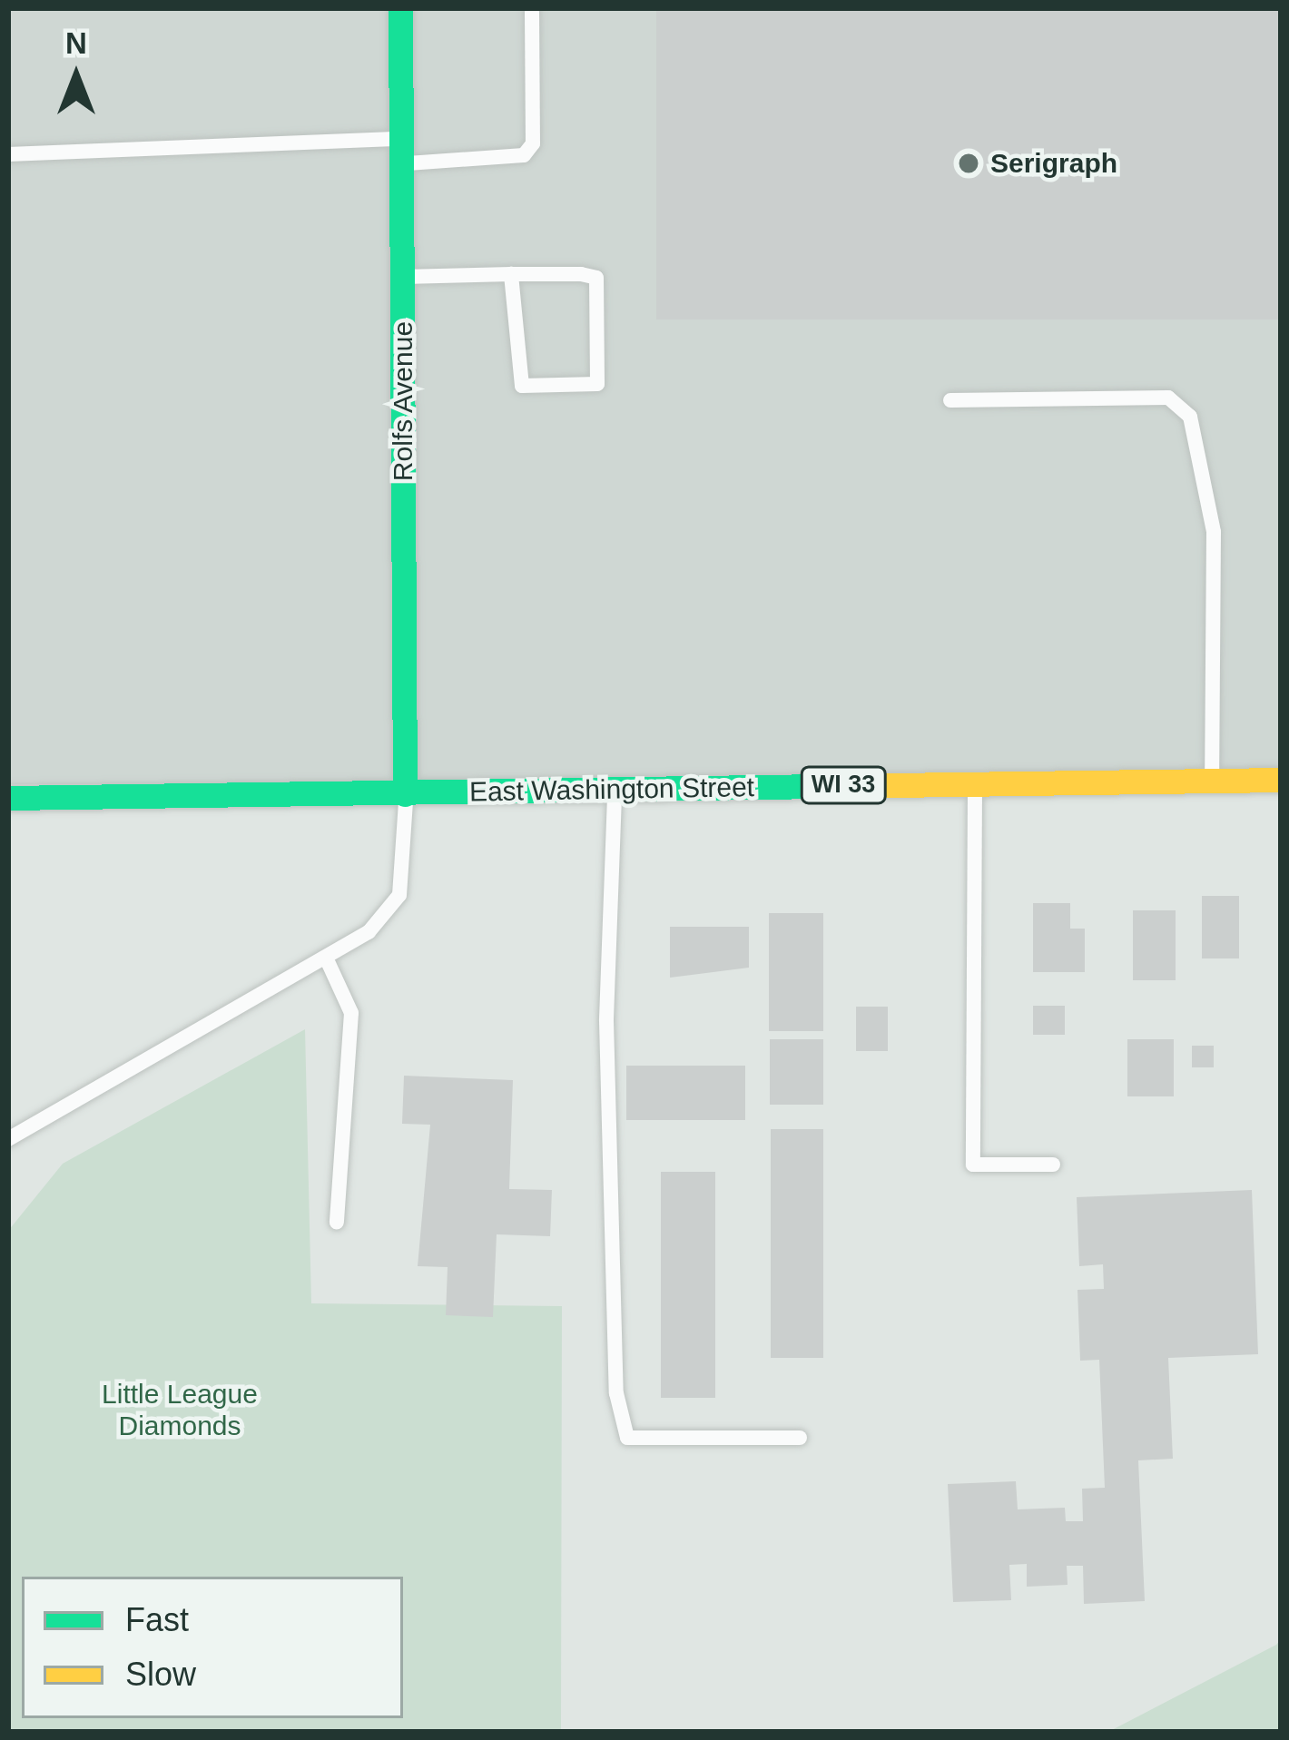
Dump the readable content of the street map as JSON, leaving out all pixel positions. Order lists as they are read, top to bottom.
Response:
{
  "streets": {
    "main road": ["Rolfs Avenue", "WI 33", "East Washington Street"]
  },
  "crossings": [
    ["Rolfs Avenue", "East Washington Street"]
  ],
  "parks": ["Little League Diamonds"],
  "places": ["Serigraph"],
  "legend": ["Fast", "Slow"],
  "north": "top"
}
